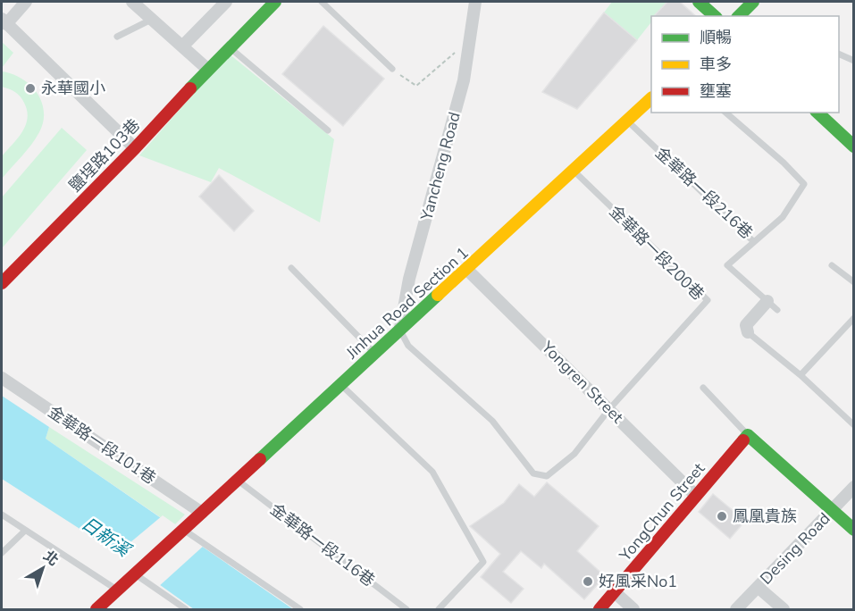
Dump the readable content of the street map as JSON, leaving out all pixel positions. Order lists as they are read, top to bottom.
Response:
{
  "streets": {
    "street": [
      "鹽埕路103巷",
      "Yancheng Road",
      "Jinhua Road Section 1",
      "Yongren Street",
      "金華路一段101巷",
      "YongChun Street",
      "Desing Road"
    ],
    "lane": ["金華路一段216巷", "金華路一段200巷", "金華路一段116巷"]
  },
  "crossings": [
    ["Yancheng Road", "Jinhua Road Section 1"],
    ["金華路一段216巷", "Jinhua Road Section 1"],
    ["金華路一段200巷", "Jinhua Road Section 1"],
    ["金華路一段200巷", "Yongren Street"],
    ["Jinhua Road Section 1", "Yongren Street"],
    ["Jinhua Road Section 1", "金華路一段101巷"],
    ["Jinhua Road Section 1", "金華路一段116巷"],
    ["Yongren Street", "YongChun Street"]
  ],
  "water": ["日新溪"],
  "places": ["永華國小", "鳳凰貴族", "好風采No1"],
  "legend": ["順暢", "車多", "壅塞"],
  "north": "top right"
}
